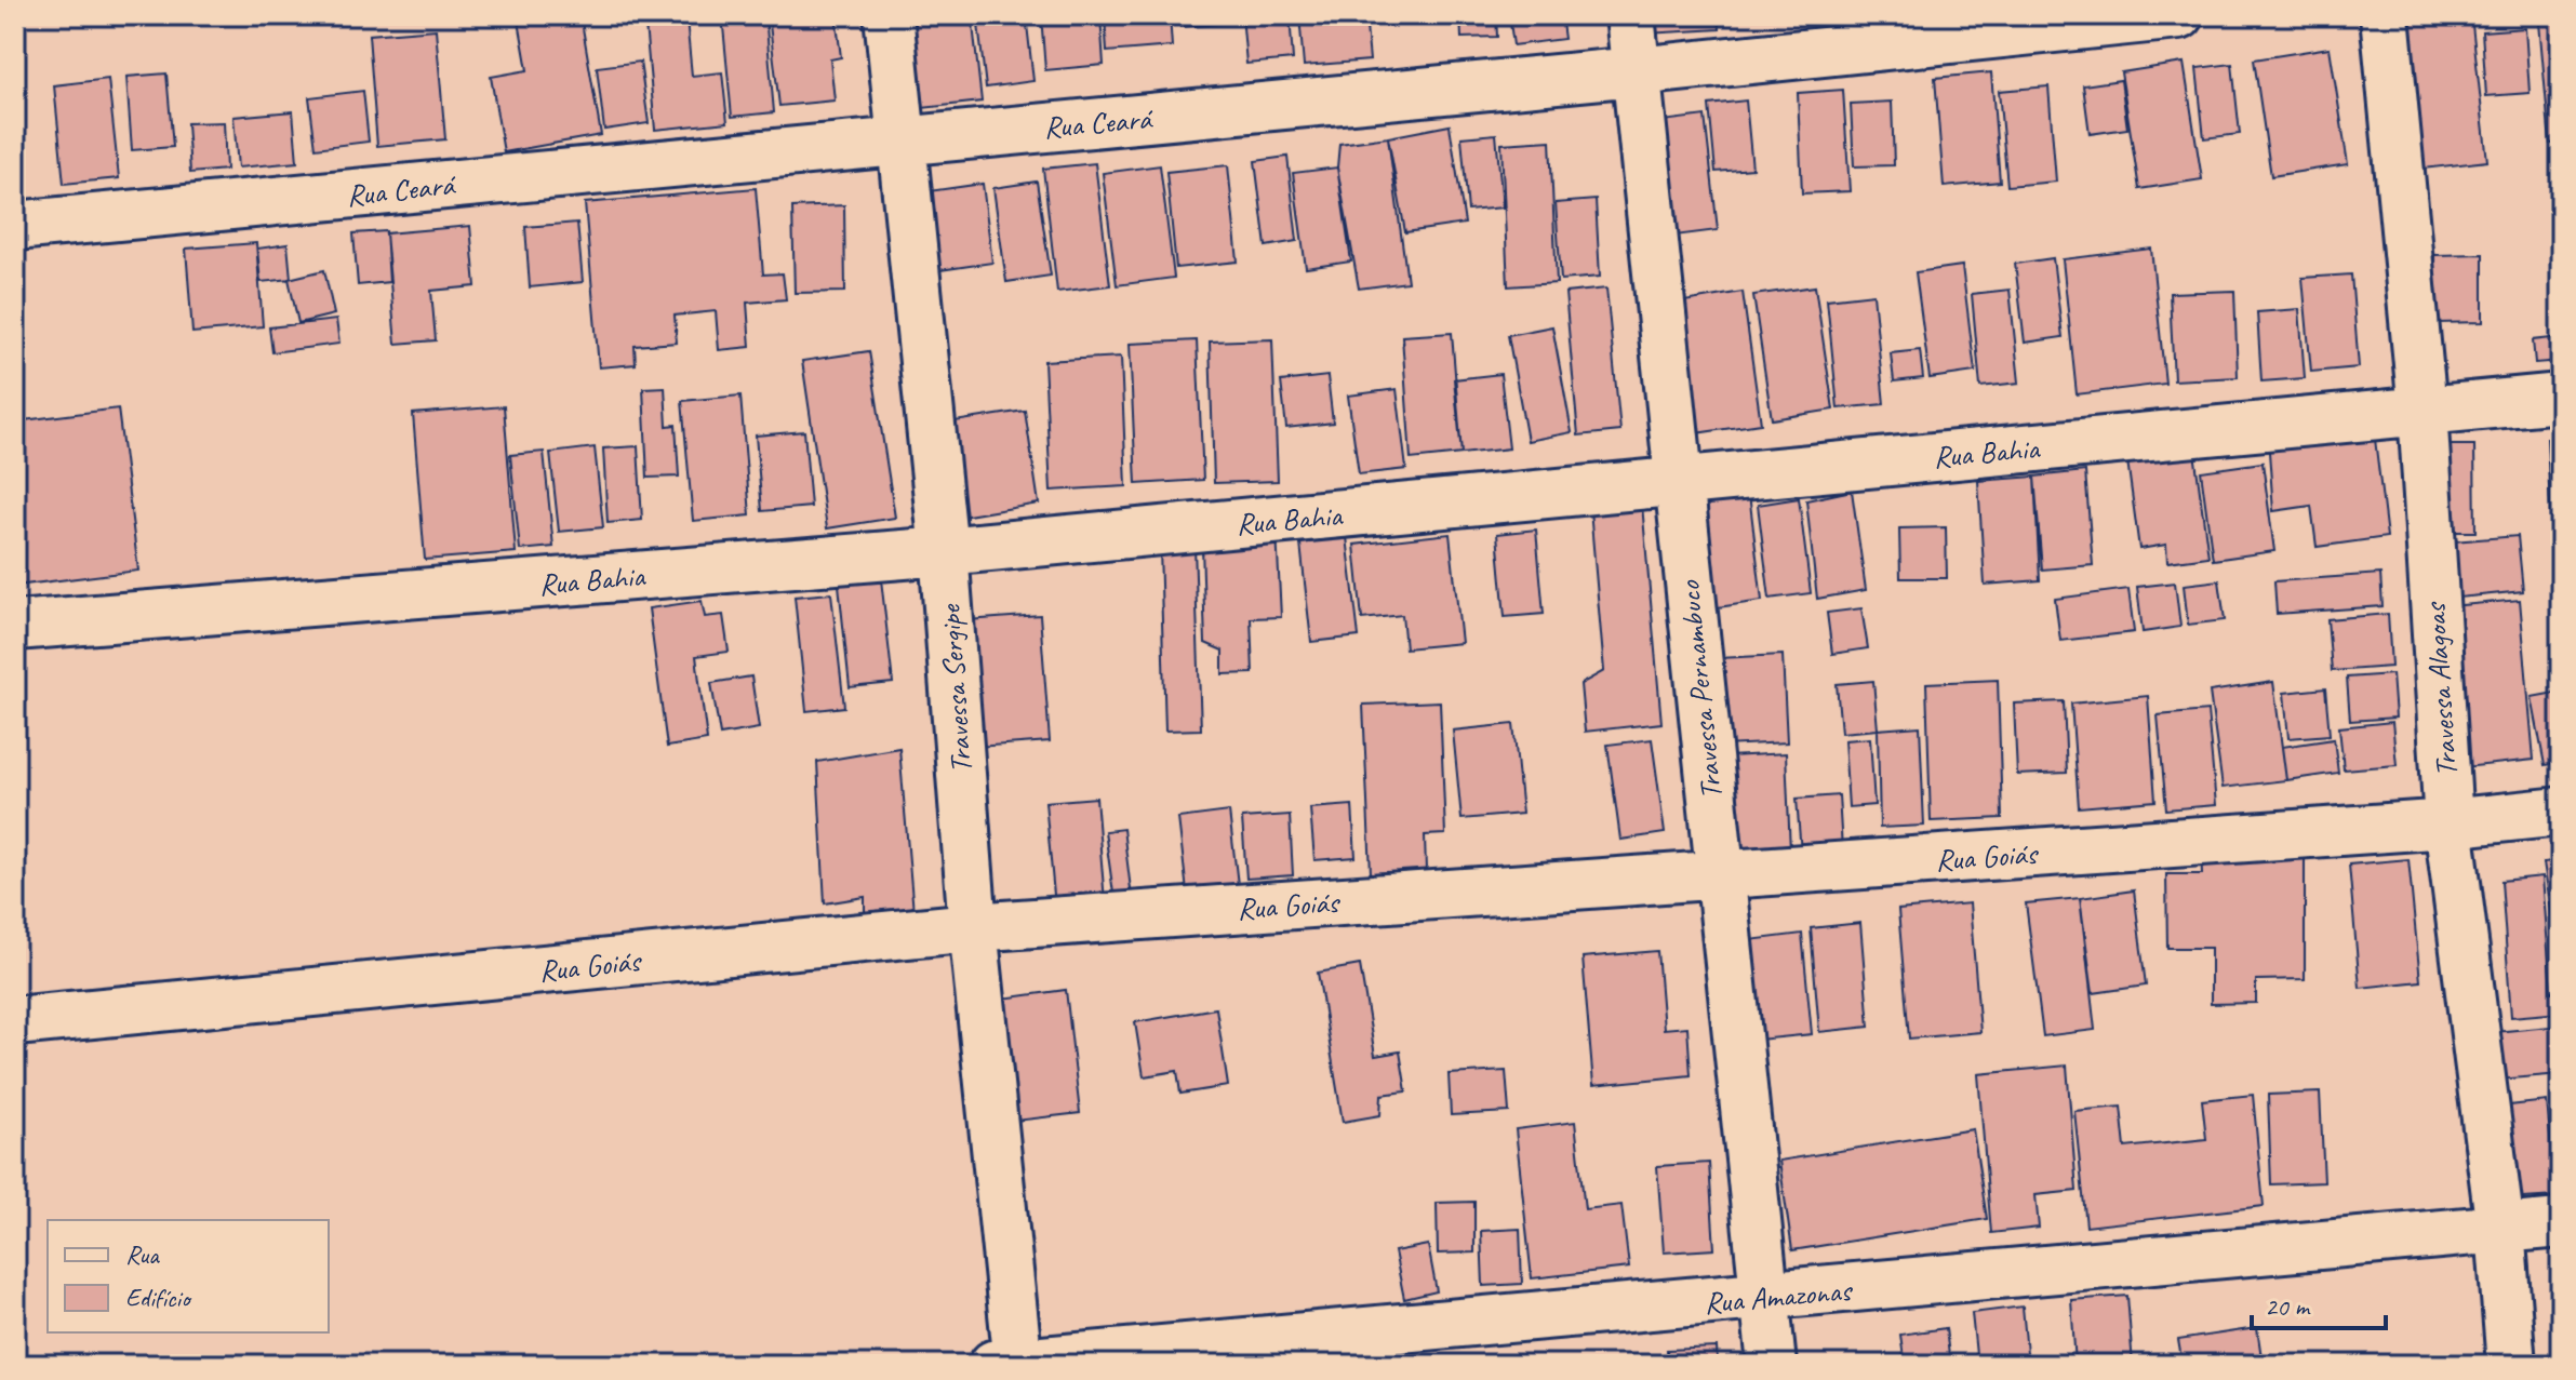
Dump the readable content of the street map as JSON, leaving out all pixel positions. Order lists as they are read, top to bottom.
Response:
{
  "streets": {
    "street": [
      "Rua Ceará",
      "Rua Bahia",
      "Travessa Sergipe",
      "Travessa Pernambuco",
      "Travessa Alagoas",
      "Rua Goiás",
      "Rua Amazonas"
    ]
  },
  "crossings": [
    ["Rua Ceará", "Travessa Sergipe"],
    ["Rua Ceará", "Travessa Pernambuco"],
    ["Rua Bahia", "Travessa Sergipe"],
    ["Rua Bahia", "Travessa Pernambuco"],
    ["Rua Bahia", "Travessa Alagoas"],
    ["Travessa Sergipe", "Rua Goiás"],
    ["Travessa Sergipe", "Rua Amazonas"],
    ["Travessa Pernambuco", "Rua Goiás"],
    ["Travessa Pernambuco", "Rua Amazonas"],
    ["Travessa Alagoas", "Rua Goiás"],
    ["Travessa Alagoas", "Rua Amazonas"]
  ],
  "legend": ["Rua", "Edifício"],
  "scale_bar": "20 m"
}
